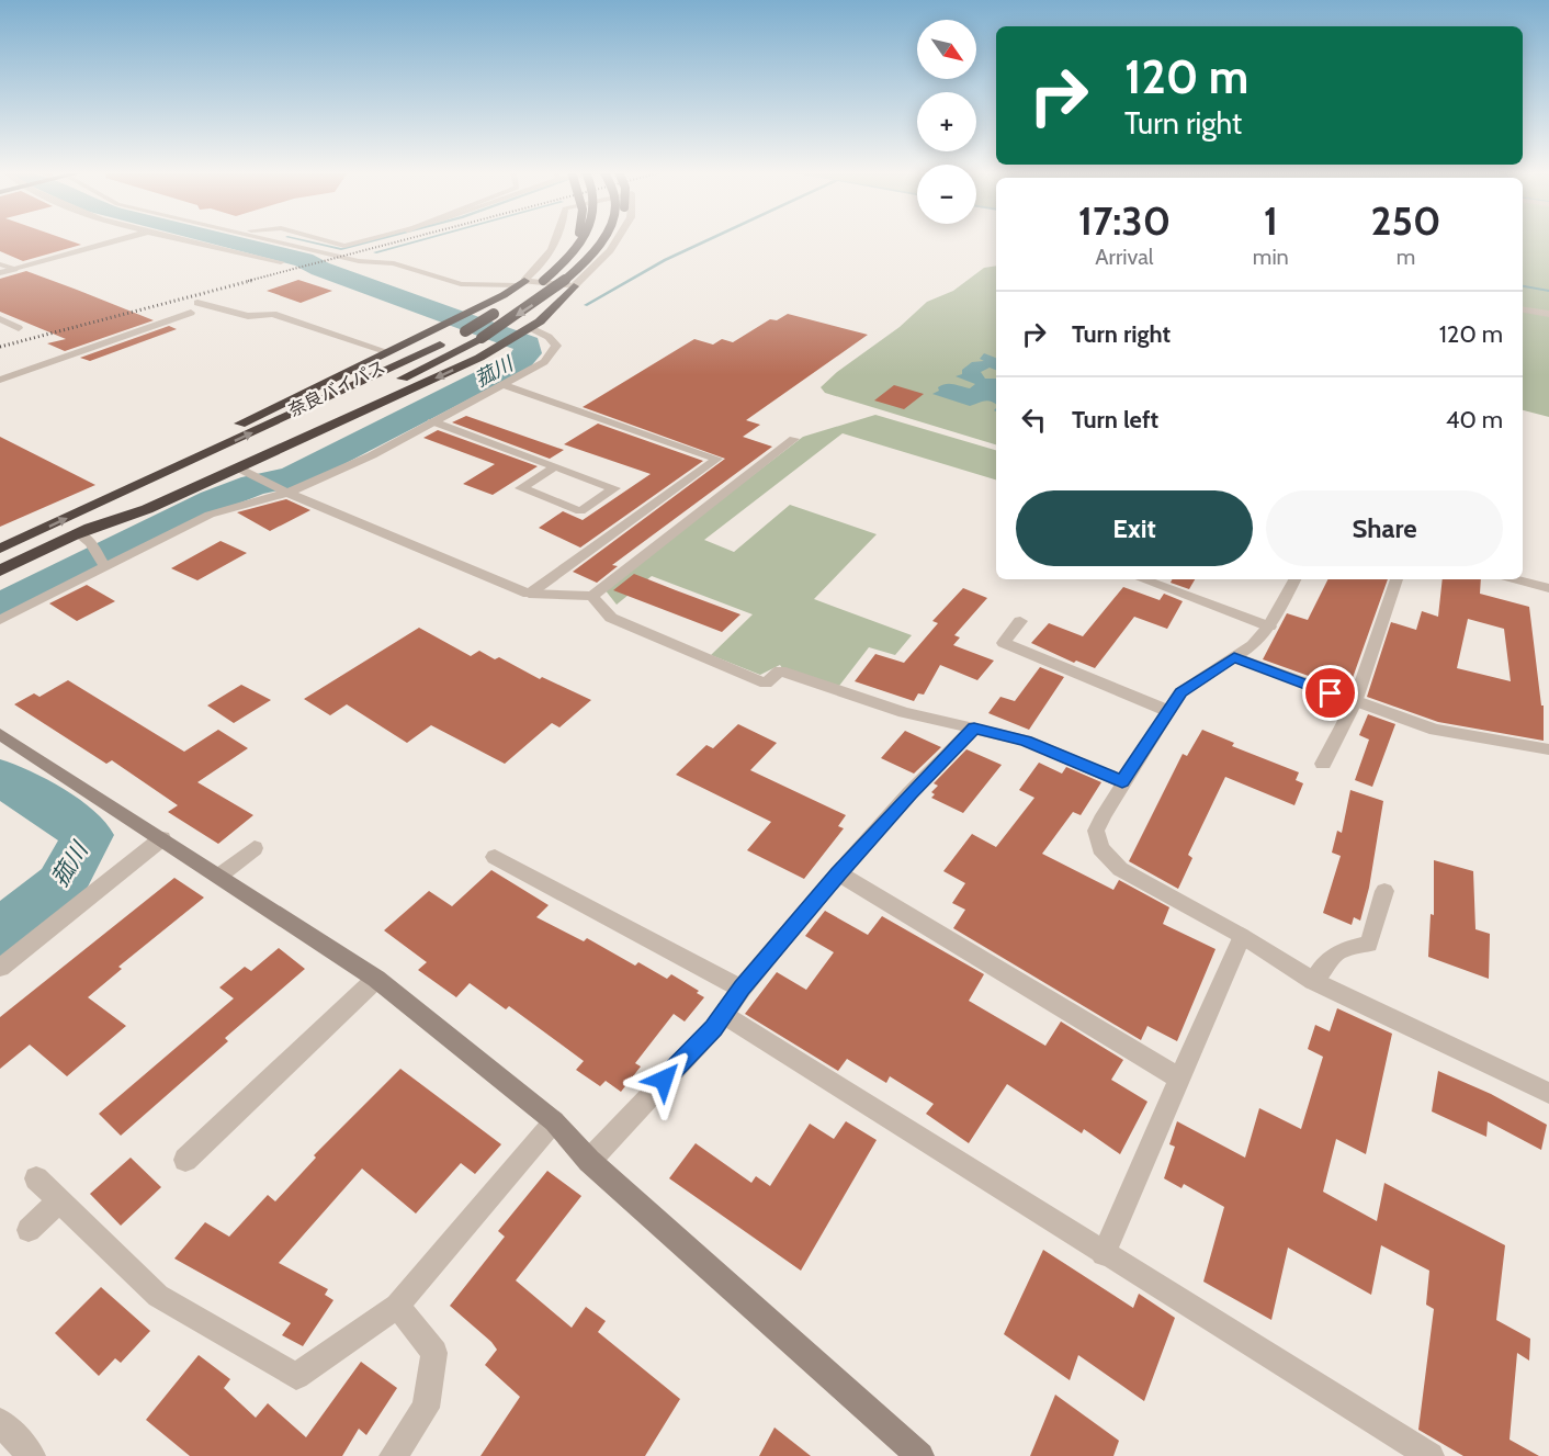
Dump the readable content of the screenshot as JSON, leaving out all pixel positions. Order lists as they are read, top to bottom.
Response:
{
  "streets": {
    "highway": ["奈良バイパス"]
  },
  "water": ["菰川"],
  "north": "bottom right",
  "page": {
    "map_buttons": ["+", "−"],
    "turn": ["120 m", "Turn right"],
    "eta": [
      "17:30",
      "Arrival",
      "1",
      "min",
      "250",
      "m"
    ],
    "list": [
      {
        "name": "Turn right",
        "value": "120 m"
      },
      {
        "name": "Turn left",
        "value": "40 m"
      }
    ],
    "buttons": ["Exit", "Share"]
  }
}
